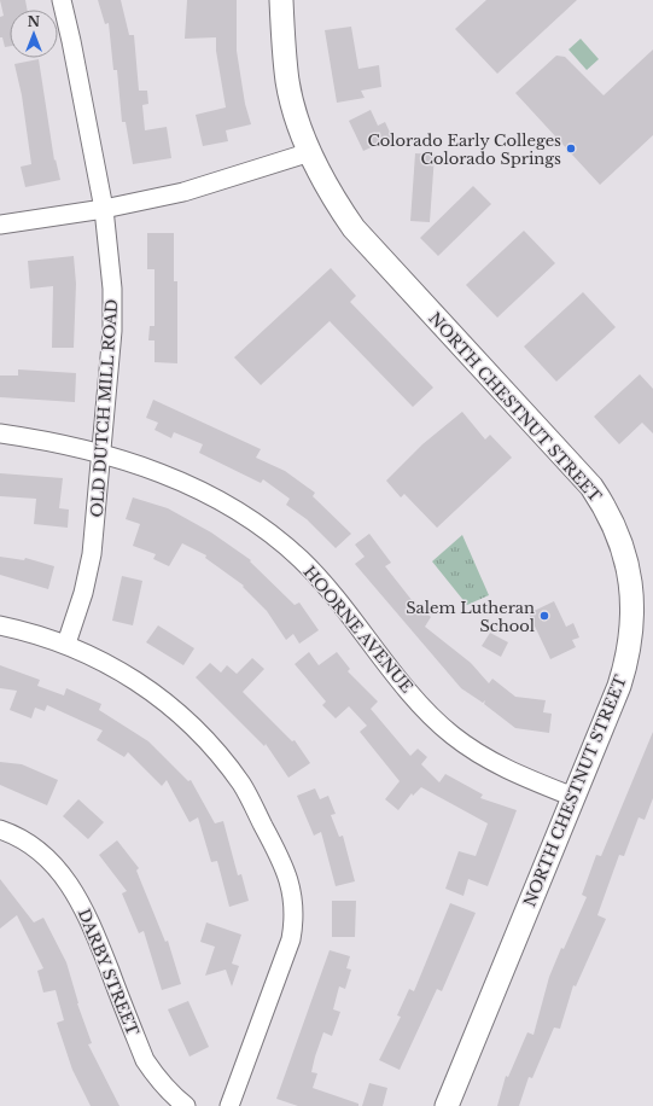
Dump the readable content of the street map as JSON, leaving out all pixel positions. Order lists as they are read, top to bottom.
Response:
{
  "streets": {
    "main road": ["NORTH CHESTNUT STREET"],
    "street": ["OLD DUTCH MILL ROAD", "HOORNE AVENUE", "DARBY STREET"]
  },
  "crossings": [
    ["NORTH CHESTNUT STREET", "HOORNE AVENUE"],
    ["OLD DUTCH MILL ROAD", "HOORNE AVENUE"]
  ],
  "places": ["Colorado Early Colleges Colorado Springs", "Salem Lutheran School"],
  "north": "top"
}
